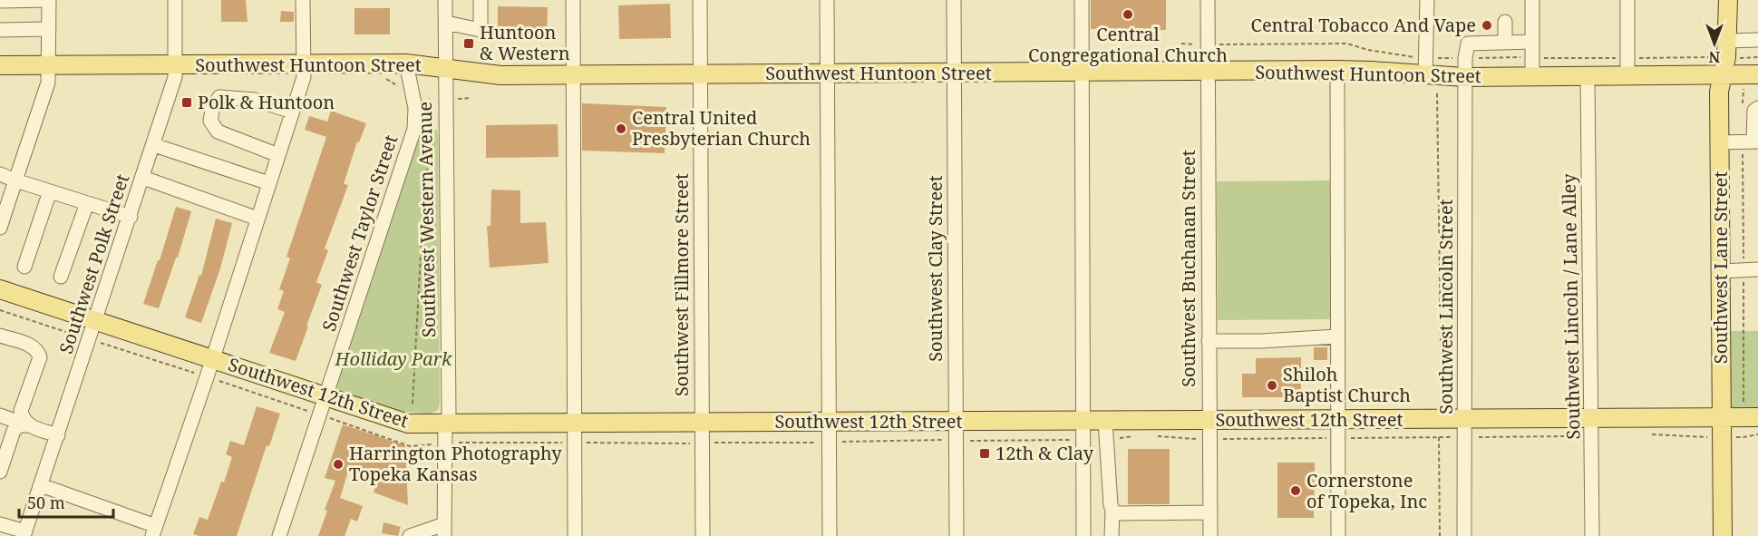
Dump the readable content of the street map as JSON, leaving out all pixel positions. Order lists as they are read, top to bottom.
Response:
{
  "streets": {
    "main road": ["Southwest Huntoon Street", "Southwest Lane Street", "Southwest 12th Street"],
    "street": [
      "Southwest Western Avenue",
      "Southwest Taylor Street",
      "Southwest Polk Street",
      "Southwest Clay Street",
      "Southwest Buchanan Street",
      "Southwest Fillmore Street",
      "Southwest Lincoln Street",
      "Southwest Lincoln / Lane Alley"
    ]
  },
  "crossings": [
    ["Southwest Huntoon Street", "Southwest Western Avenue"],
    ["Southwest Huntoon Street", "Southwest Taylor Street"],
    ["Southwest Huntoon Street", "Southwest Polk Street"],
    ["Southwest Huntoon Street", "Southwest Lane Street"],
    ["Southwest Huntoon Street", "Southwest Clay Street"],
    ["Southwest Huntoon Street", "Southwest Buchanan Street"],
    ["Southwest Huntoon Street", "Southwest Fillmore Street"],
    ["Southwest Huntoon Street", "Southwest Lincoln Street"],
    ["Southwest Huntoon Street", "Southwest Lincoln / Lane Alley"],
    ["Southwest Western Avenue", "Southwest 12th Street"],
    ["Southwest Taylor Street", "Southwest 12th Street"],
    ["Southwest Polk Street", "Southwest 12th Street"],
    ["Southwest Lane Street", "Southwest 12th Street"],
    ["Southwest Clay Street", "Southwest 12th Street"],
    ["Southwest Buchanan Street", "Southwest 12th Street"],
    ["Southwest Fillmore Street", "Southwest 12th Street"],
    ["Southwest Lincoln Street", "Southwest 12th Street"],
    ["Southwest Lincoln / Lane Alley", "Southwest 12th Street"]
  ],
  "parks": ["Holliday Park"],
  "places": {
    "other": [
      "Central Congregational Church",
      "Central Tobacco And Vape",
      "Central United Presbyterian Church",
      "Shiloh Baptist Church",
      "Harrington Photography Topeka Kansas",
      "Cornerstone of Topeka, Inc"
    ],
    "transit": ["Huntoon & Western", "Polk & Huntoon", "12th & Clay"]
  },
  "scale_bar": "50 m",
  "north": "bottom"
}
